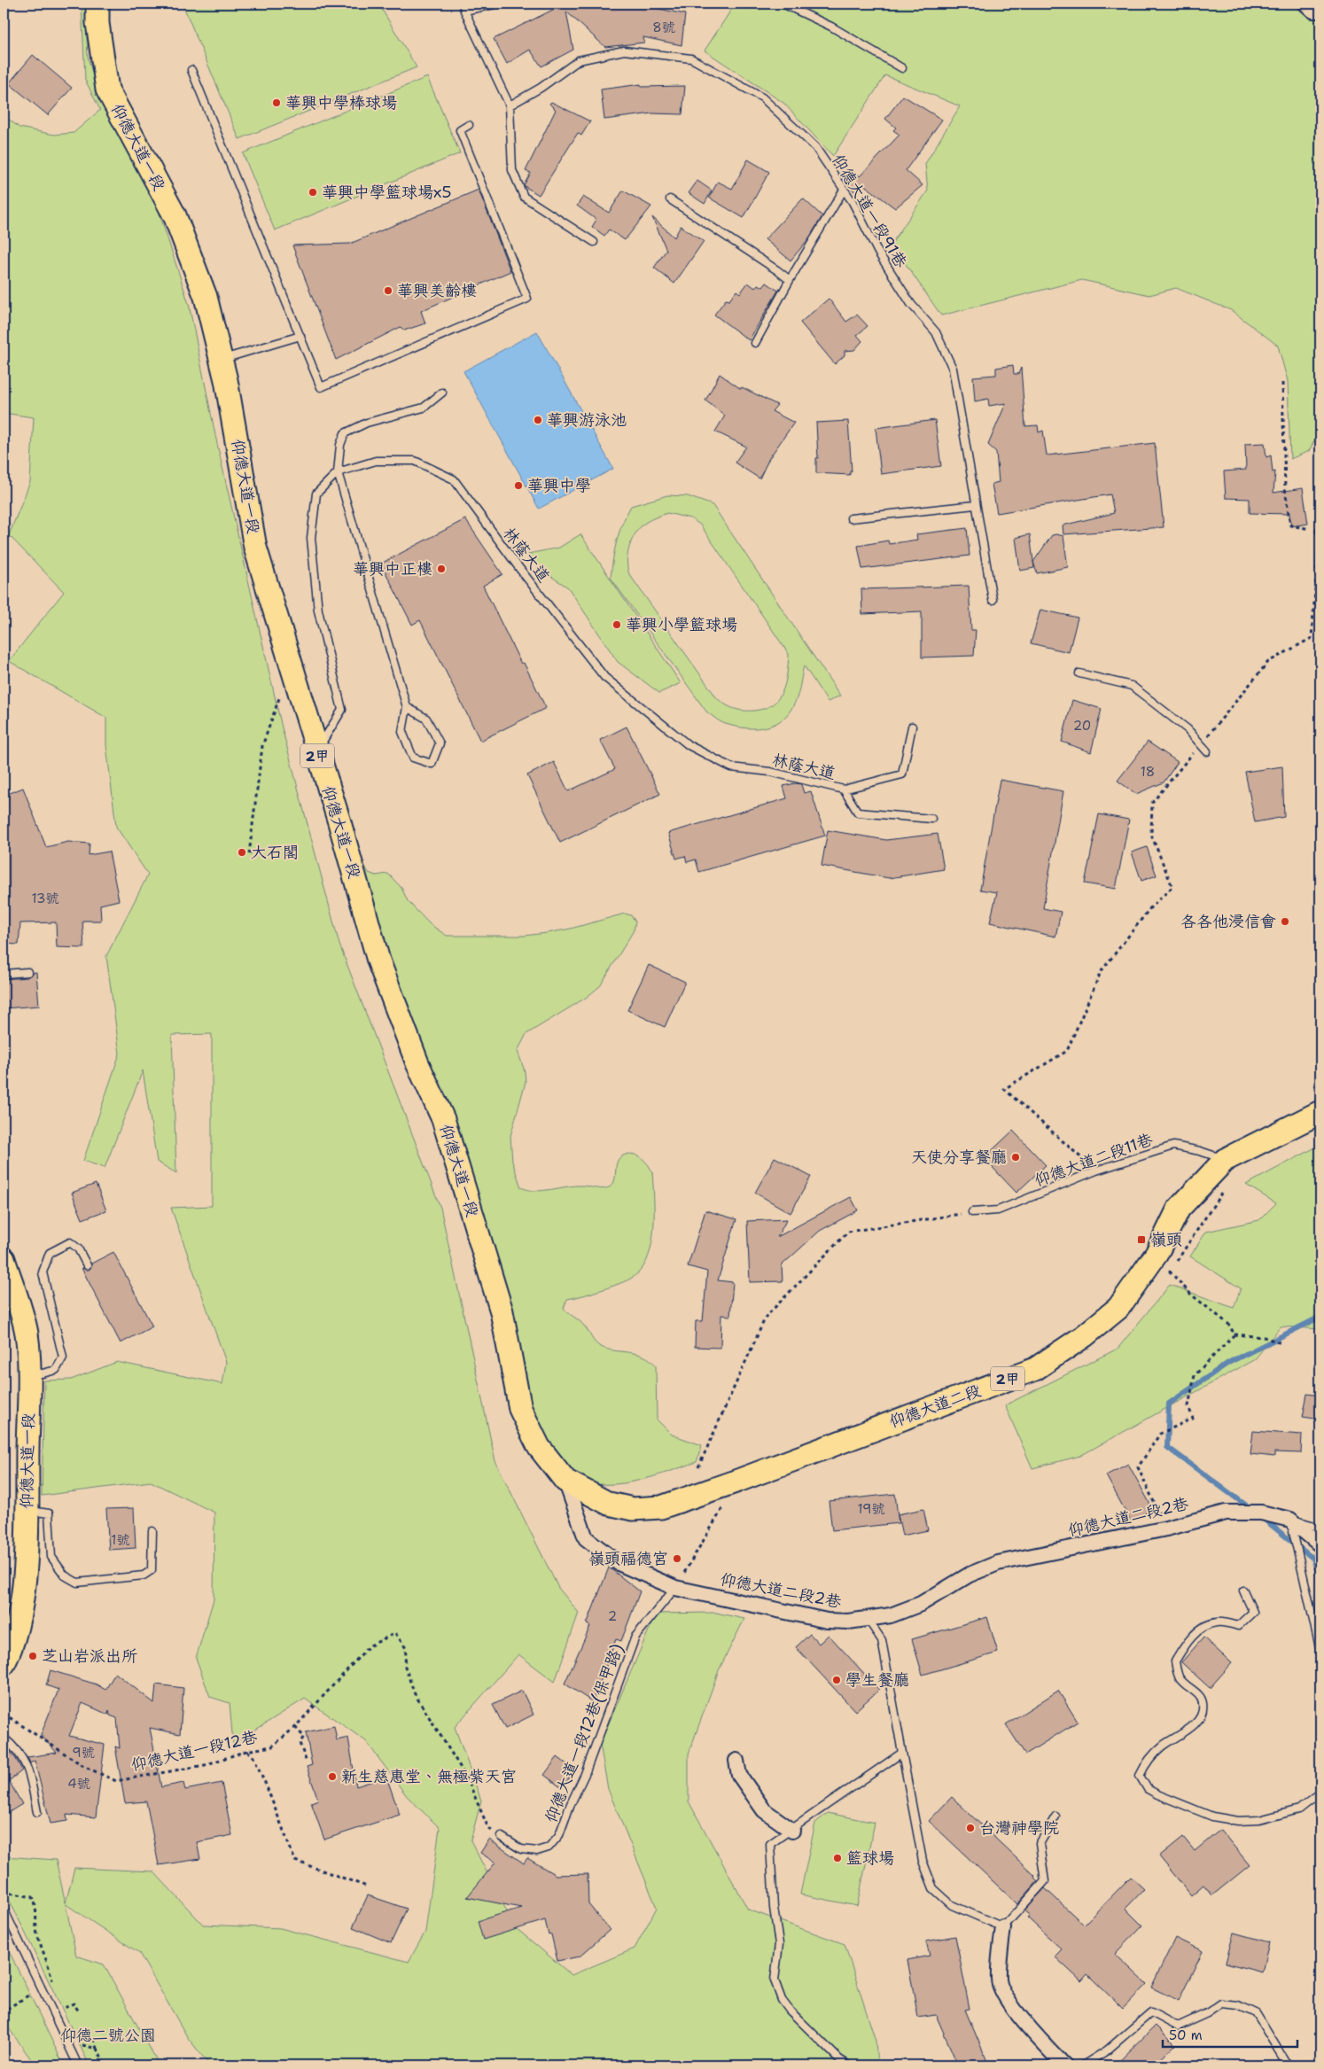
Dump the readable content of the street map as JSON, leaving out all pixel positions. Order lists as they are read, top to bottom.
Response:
{
  "streets": {
    "main road": ["仰德大道一段", "2甲", "仰德大道二段"],
    "street": ["仰德大道二段2巷"],
    "lane": [
      "仰德大道一段91巷",
      "林蔭大道",
      "仰德大道二段11巷",
      "仰德大道一段12巷(保甲路)"
    ],
    "path": ["仰德大道一段12巷"]
  },
  "crossings": [
    ["仰德大道一段", "林蔭大道"],
    ["仰德大道一段", "仰德大道二段"],
    ["仰德大道一段", "仰德大道二段2巷"],
    ["仰德大道二段11巷", "仰德大道二段"],
    ["仰德大道二段", "仰德大道二段2巷"],
    ["仰德大道二段2巷", "仰德大道一段12巷(保甲路)"],
    ["仰德大道一段12巷(保甲路)", "仰德大道一段12巷"]
  ],
  "parks": ["仰德二號公園"],
  "places": {
    "other": [
      "華興中學棒球場",
      "華興中學籃球場x5",
      "華興美齡樓",
      "華興游泳池",
      "華興中學",
      "華興中正樓",
      "華興小學籃球場",
      "大石閣",
      "各各他浸信會",
      "天使分享餐廳",
      "嶺頭福德宮",
      "芝山岩派出所",
      "學生餐廳",
      "新生慈惠堂、無極紫天宮",
      "台灣神學院",
      "籃球場"
    ],
    "transit": ["嶺頭"]
  },
  "house_numbers": [
    "8號",
    "20",
    "18",
    "13號",
    "19號",
    "1號",
    "2",
    "9號",
    "4號"
  ],
  "scale_bar": "50 m"
}
